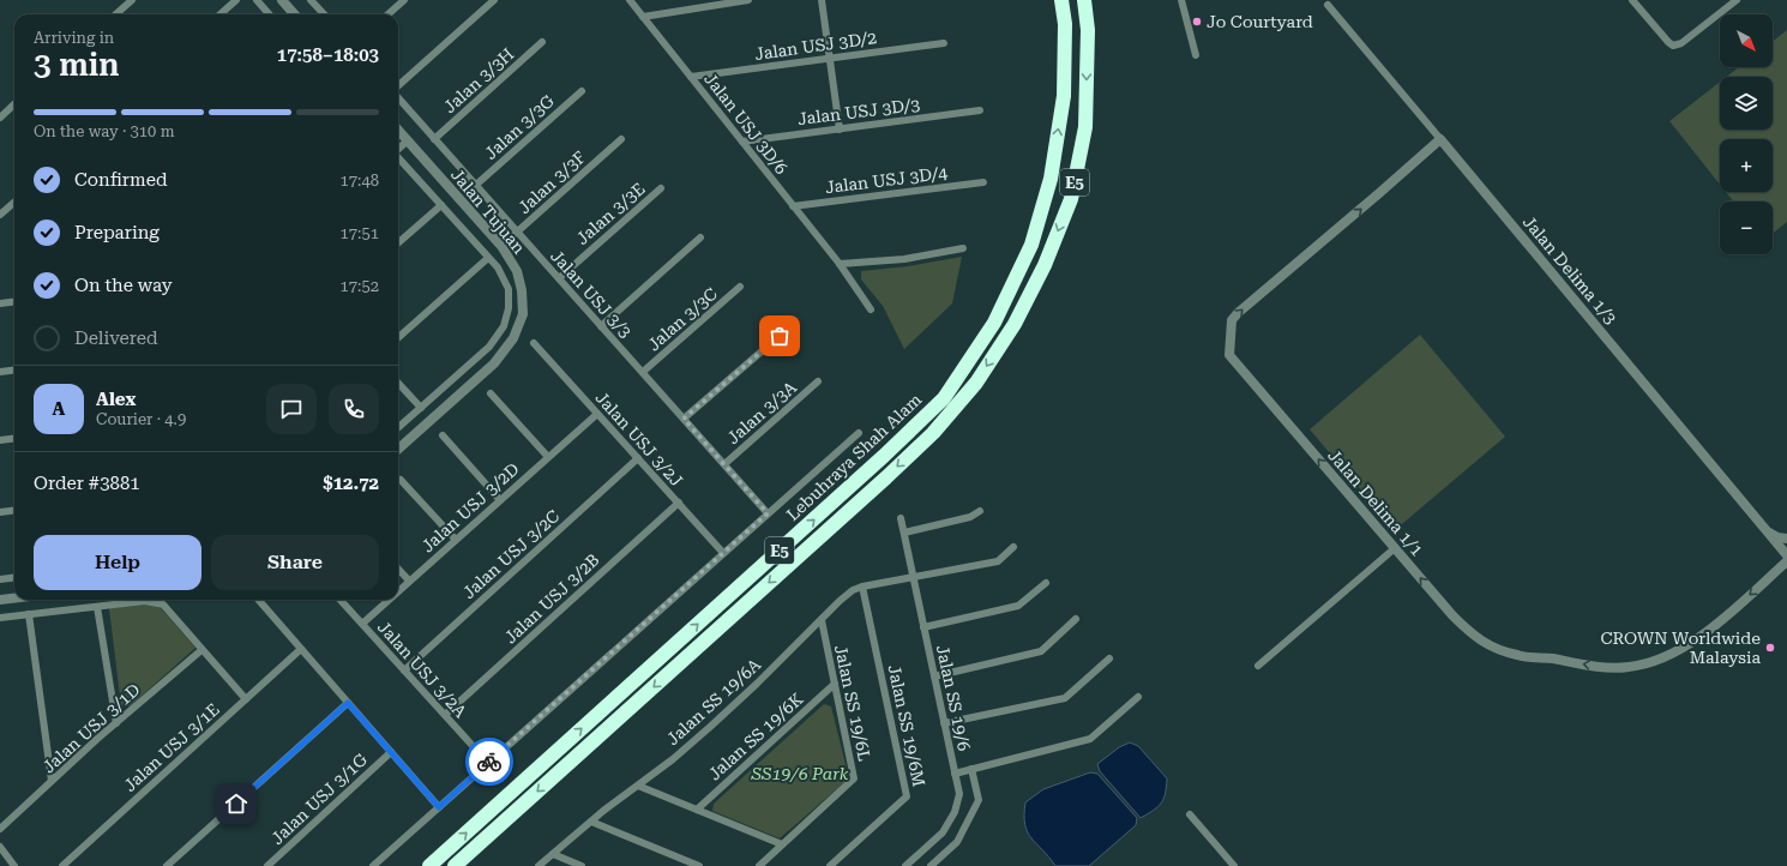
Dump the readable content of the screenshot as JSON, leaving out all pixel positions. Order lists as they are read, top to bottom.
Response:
{
  "streets": {
    "highway": ["E5", "Lebuhraya Shah Alam"],
    "street": [
      "Jalan USJ 3D/2",
      "Jalan 3/3H",
      "Jalan USJ 3D/3",
      "Jalan USJ 3D/6",
      "Jalan 3/3G",
      "Jalan USJ 3D/4",
      "Jalan 3/3F",
      "Jalan Tujuan",
      "Jalan 3/3E",
      "Jalan Delima 1/3",
      "Jalan USJ 3/3",
      "Jalan 3/3C",
      "Jalan 3/3A",
      "Jalan USJ 3/2J",
      "Jalan Delima 1/1",
      "Jalan USJ 3/2D",
      "Jalan USJ 3/2C",
      "Jalan USJ 3/2B",
      "Jalan USJ 3/2A",
      "Jalan SS 19/6",
      "Jalan SS 19/6A",
      "Jalan SS 19/6L",
      "Jalan SS 19/6M",
      "Jalan USJ 3/1D",
      "Jalan SS 19/6K",
      "Jalan USJ 3/1E",
      "Jalan USJ 3/1G"
    ]
  },
  "crossings": [
    ["Jalan USJ 3D/2", "Jalan USJ 3D/6"],
    ["Jalan 3/3H", "Jalan USJ 3/3"],
    ["Jalan USJ 3D/3", "Jalan USJ 3D/6"],
    ["Jalan USJ 3D/6", "Jalan USJ 3D/4"],
    ["Jalan 3/3G", "Jalan USJ 3/3"],
    ["Jalan 3/3F", "Jalan Tujuan"],
    ["Jalan 3/3F", "Jalan USJ 3/3"],
    ["Jalan 3/3E", "Jalan USJ 3/3"],
    ["Jalan Delima 1/3", "Jalan Delima 1/1"],
    ["Jalan USJ 3/3", "Jalan 3/3C"],
    ["Jalan USJ 3/3", "Jalan 3/3A"],
    ["Jalan USJ 3/2J", "Jalan USJ 3/2D"],
    ["Jalan USJ 3/2J", "Jalan USJ 3/2C"],
    ["Jalan USJ 3/2J", "Jalan USJ 3/2B"],
    ["Jalan USJ 3/2D", "Jalan USJ 3/2A"],
    ["Jalan USJ 3/2C", "Jalan USJ 3/2A"],
    ["Jalan USJ 3/2B", "Jalan USJ 3/2A"],
    ["Jalan SS 19/6", "Jalan SS 19/6A"],
    ["Jalan SS 19/6A", "Jalan SS 19/6L"],
    ["Jalan SS 19/6A", "Jalan SS 19/6M"],
    ["Jalan SS 19/6L", "Jalan SS 19/6K"]
  ],
  "parks": ["SS19/6 Park"],
  "places": ["Jo Courtyard", "CROWN Worldwide Malaysia"],
  "north": "bottom right",
  "page": {
    "map_buttons": ["+", "−"],
    "heading": ["3 min", "Arriving in", "17:58–18:03"],
    "panel": [
      "Alex",
      "Courier · 4.9",
      "Order #3881",
      "$12.72"
    ],
    "bar": "On the way · 310 m",
    "list": [
      ["Confirmed", "17:48"],
      ["Preparing", "17:51"],
      ["On the way", "17:52"],
      "Delivered"
    ],
    "round": "A",
    "buttons": ["Help", "Share"]
  }
}
